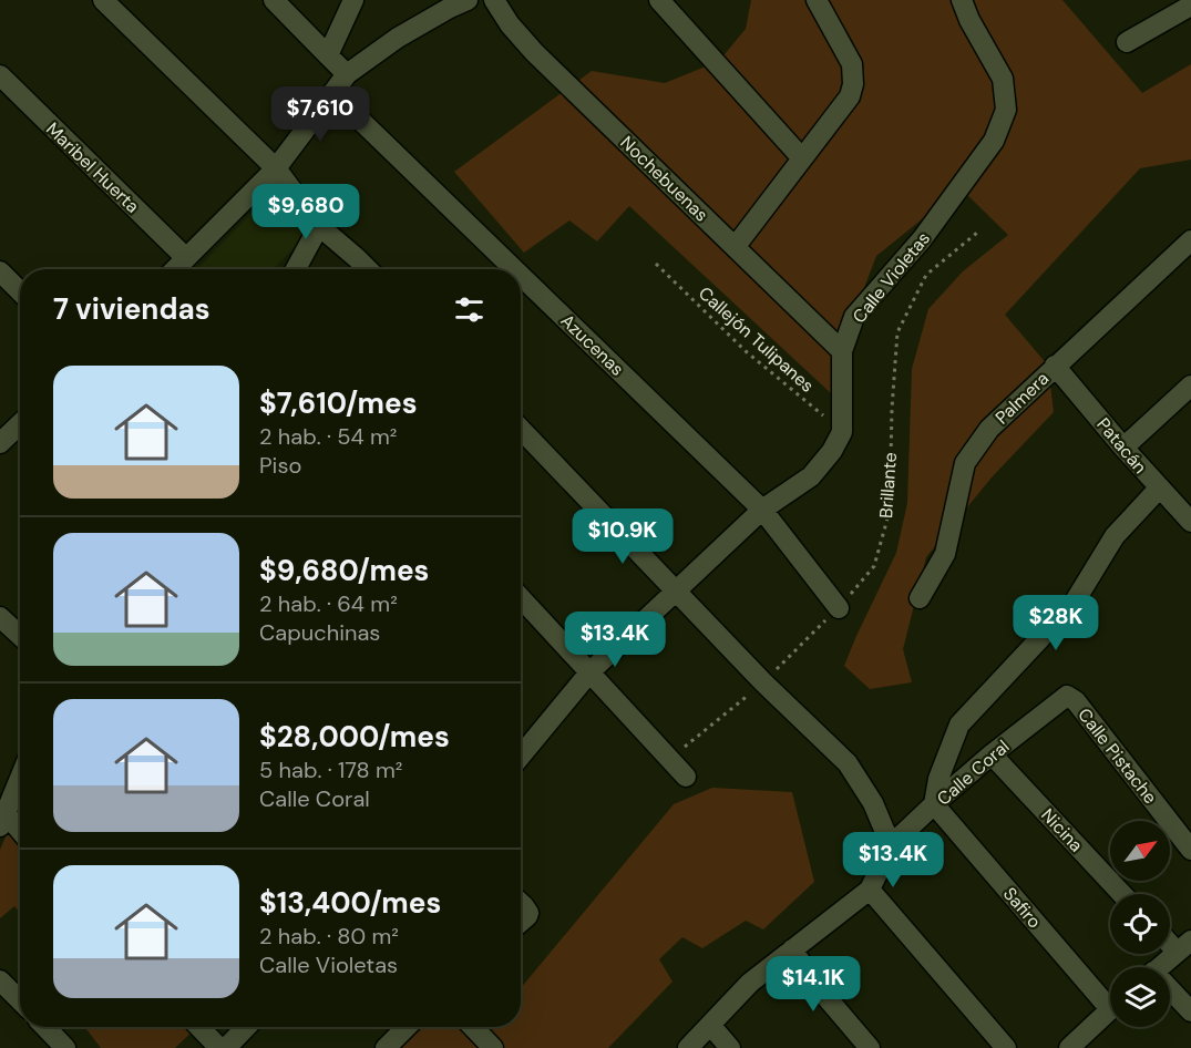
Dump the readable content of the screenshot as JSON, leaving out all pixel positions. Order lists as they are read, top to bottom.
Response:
{
  "streets": {
    "street": [
      "Maribel Huerta",
      "Nochebuenas",
      "Calle Violetas",
      "Azucenas",
      "Palmera",
      "Patacán",
      "Calle Pistache",
      "Calle Coral",
      "Nicina",
      "Safiro"
    ],
    "path": ["Callejón Tulipanes", "Brillante"]
  },
  "crossings": [
    ["Nochebuenas", "Calle Violetas"],
    ["Calle Violetas", "Callejón Tulipanes"],
    ["Azucenas", "Brillante"],
    ["Palmera", "Patacán"],
    ["Calle Pistache", "Calle Coral"],
    ["Calle Coral", "Nicina"],
    ["Calle Coral", "Safiro"]
  ],
  "north": "top right",
  "page": {
    "price": [
      "$7,610",
      "$9,680",
      "$10.9K",
      "$28K",
      "$13.4K",
      "$13.4K",
      "$14.1K"
    ],
    "heading": "7 viviendas",
    "list": [
      {
        "name": "$7,610/mes",
        "note": "2 hab. · 54 m² · Piso"
      },
      {
        "name": "$9,680/mes",
        "note": "2 hab. · 64 m² · Capuchinas"
      },
      {
        "name": "$28,000/mes",
        "note": "5 hab. · 178 m² · Calle Coral"
      },
      {
        "name": "$13,400/mes",
        "note": "2 hab. · 80 m² · Calle Violetas"
      }
    ]
  }
}
